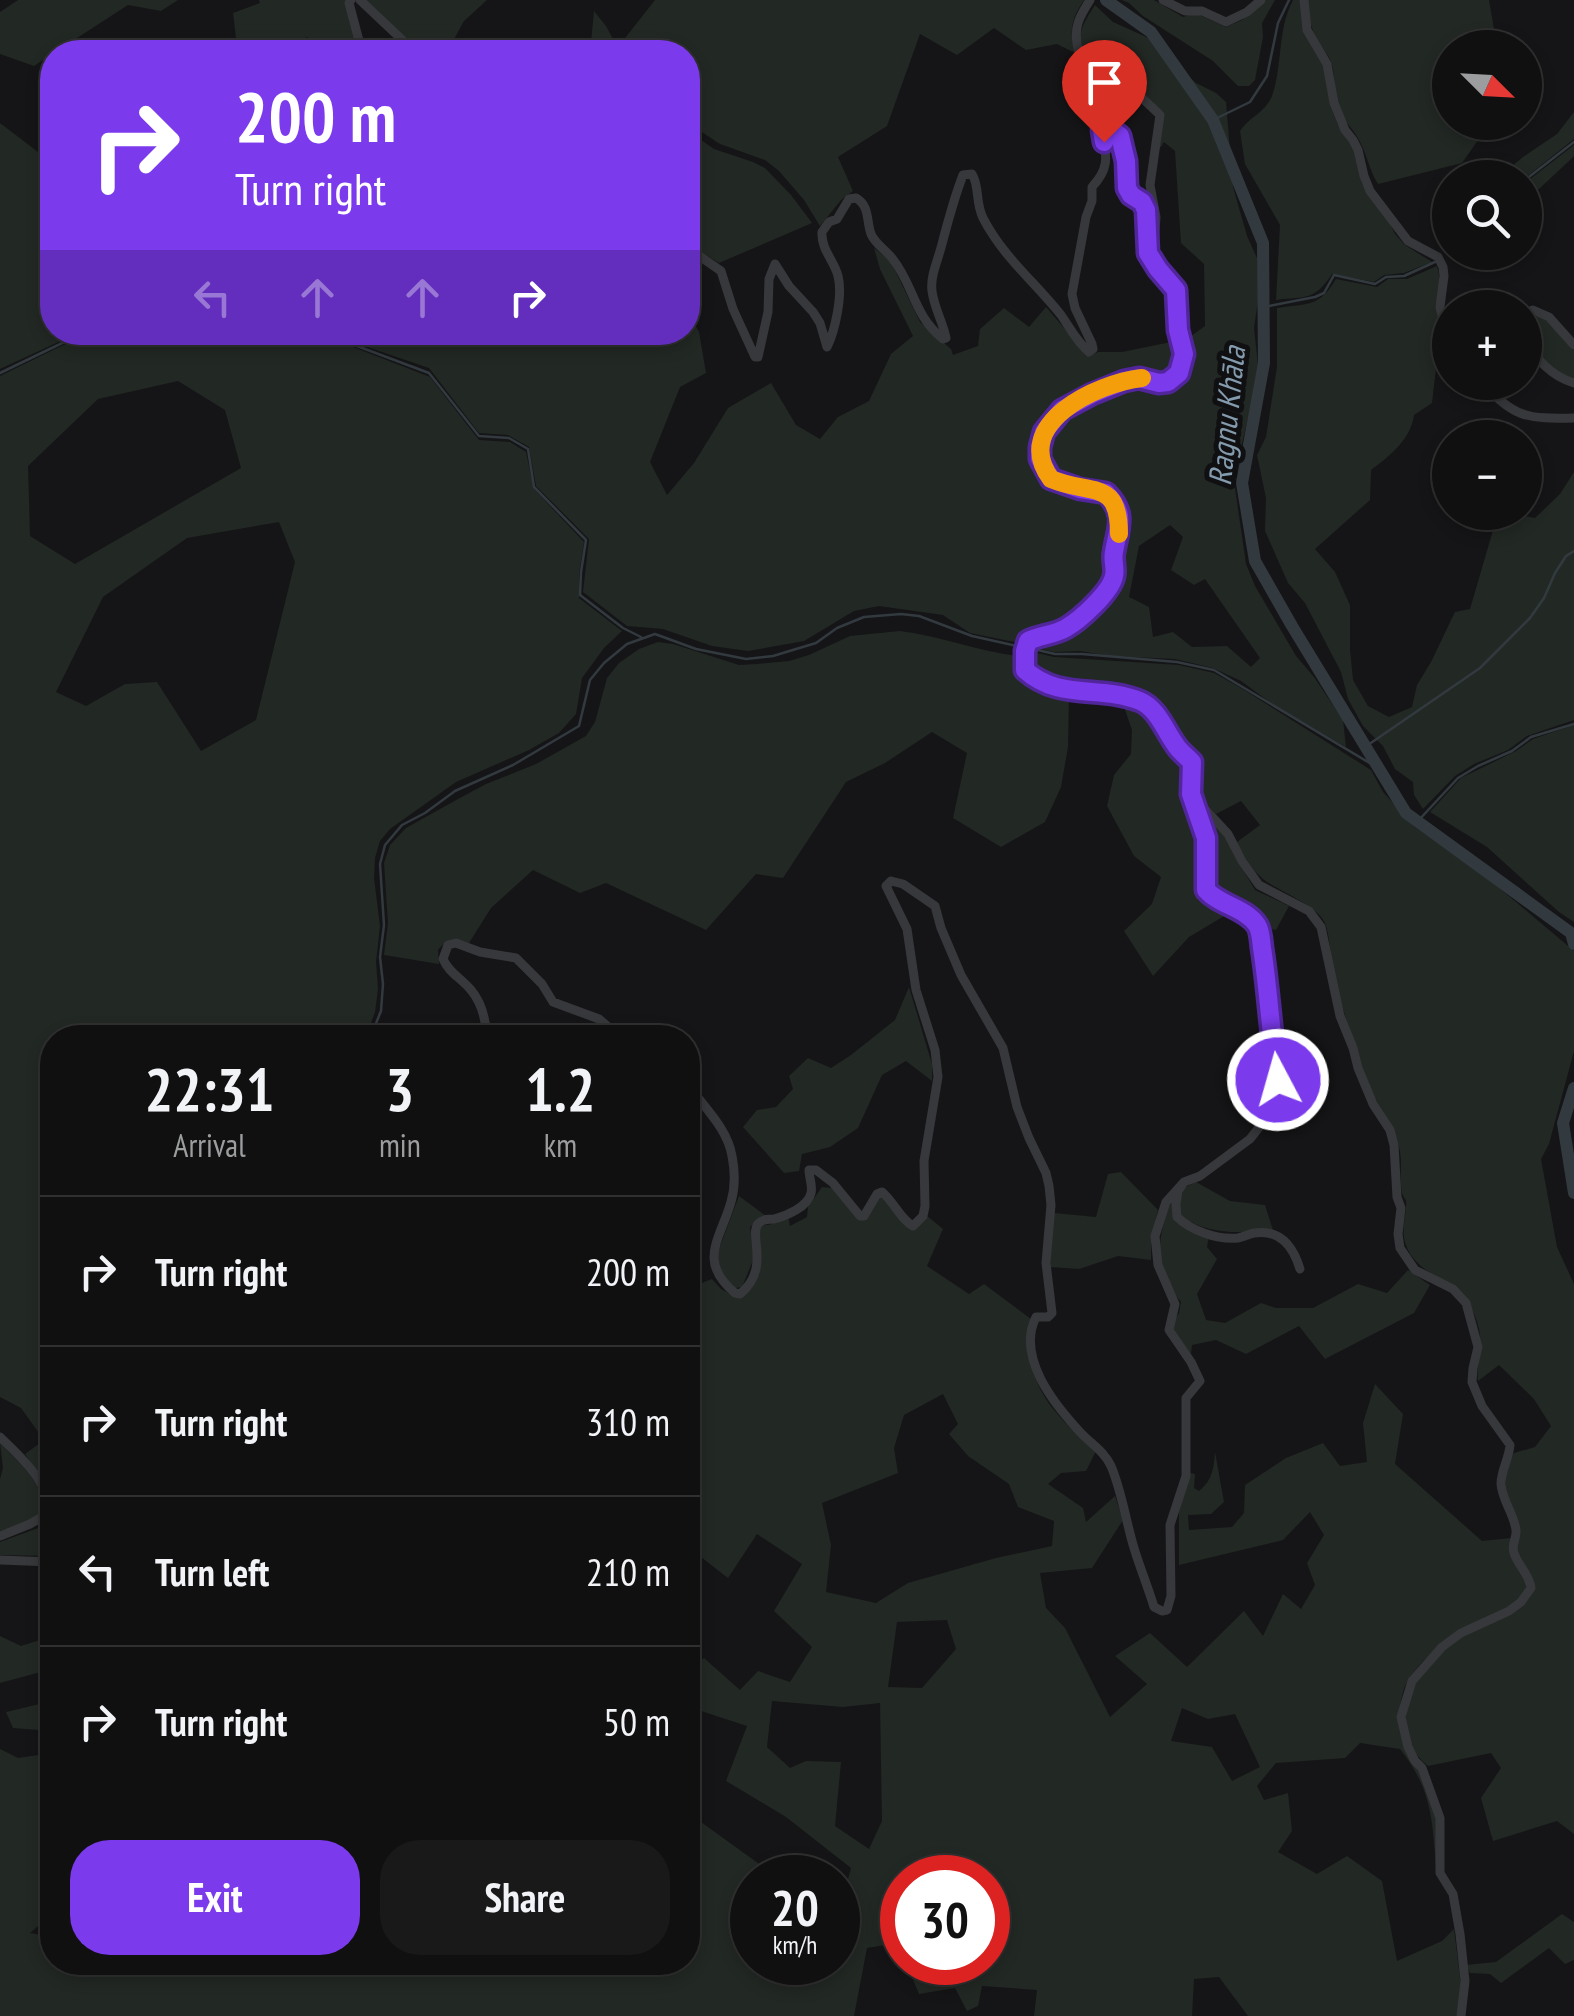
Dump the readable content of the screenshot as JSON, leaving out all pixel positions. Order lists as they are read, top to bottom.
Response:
{
  "water": ["Ragnu Khāla"],
  "north": "bottom right",
  "page": {
    "map_buttons": ["+", "−"],
    "turn": ["200 m", "Turn right"],
    "eta": [
      "22:31",
      "Arrival",
      "3",
      "min",
      "1.2",
      "km"
    ],
    "list": [
      {
        "name": "Turn right",
        "value": "200 m"
      },
      {
        "name": "Turn right",
        "value": "310 m"
      },
      {
        "name": "Turn left",
        "value": "210 m"
      },
      {
        "name": "Turn right",
        "value": "50 m"
      }
    ],
    "buttons": ["Exit", "Share"],
    "speed": "20 km/h",
    "limit": "30"
  }
}
